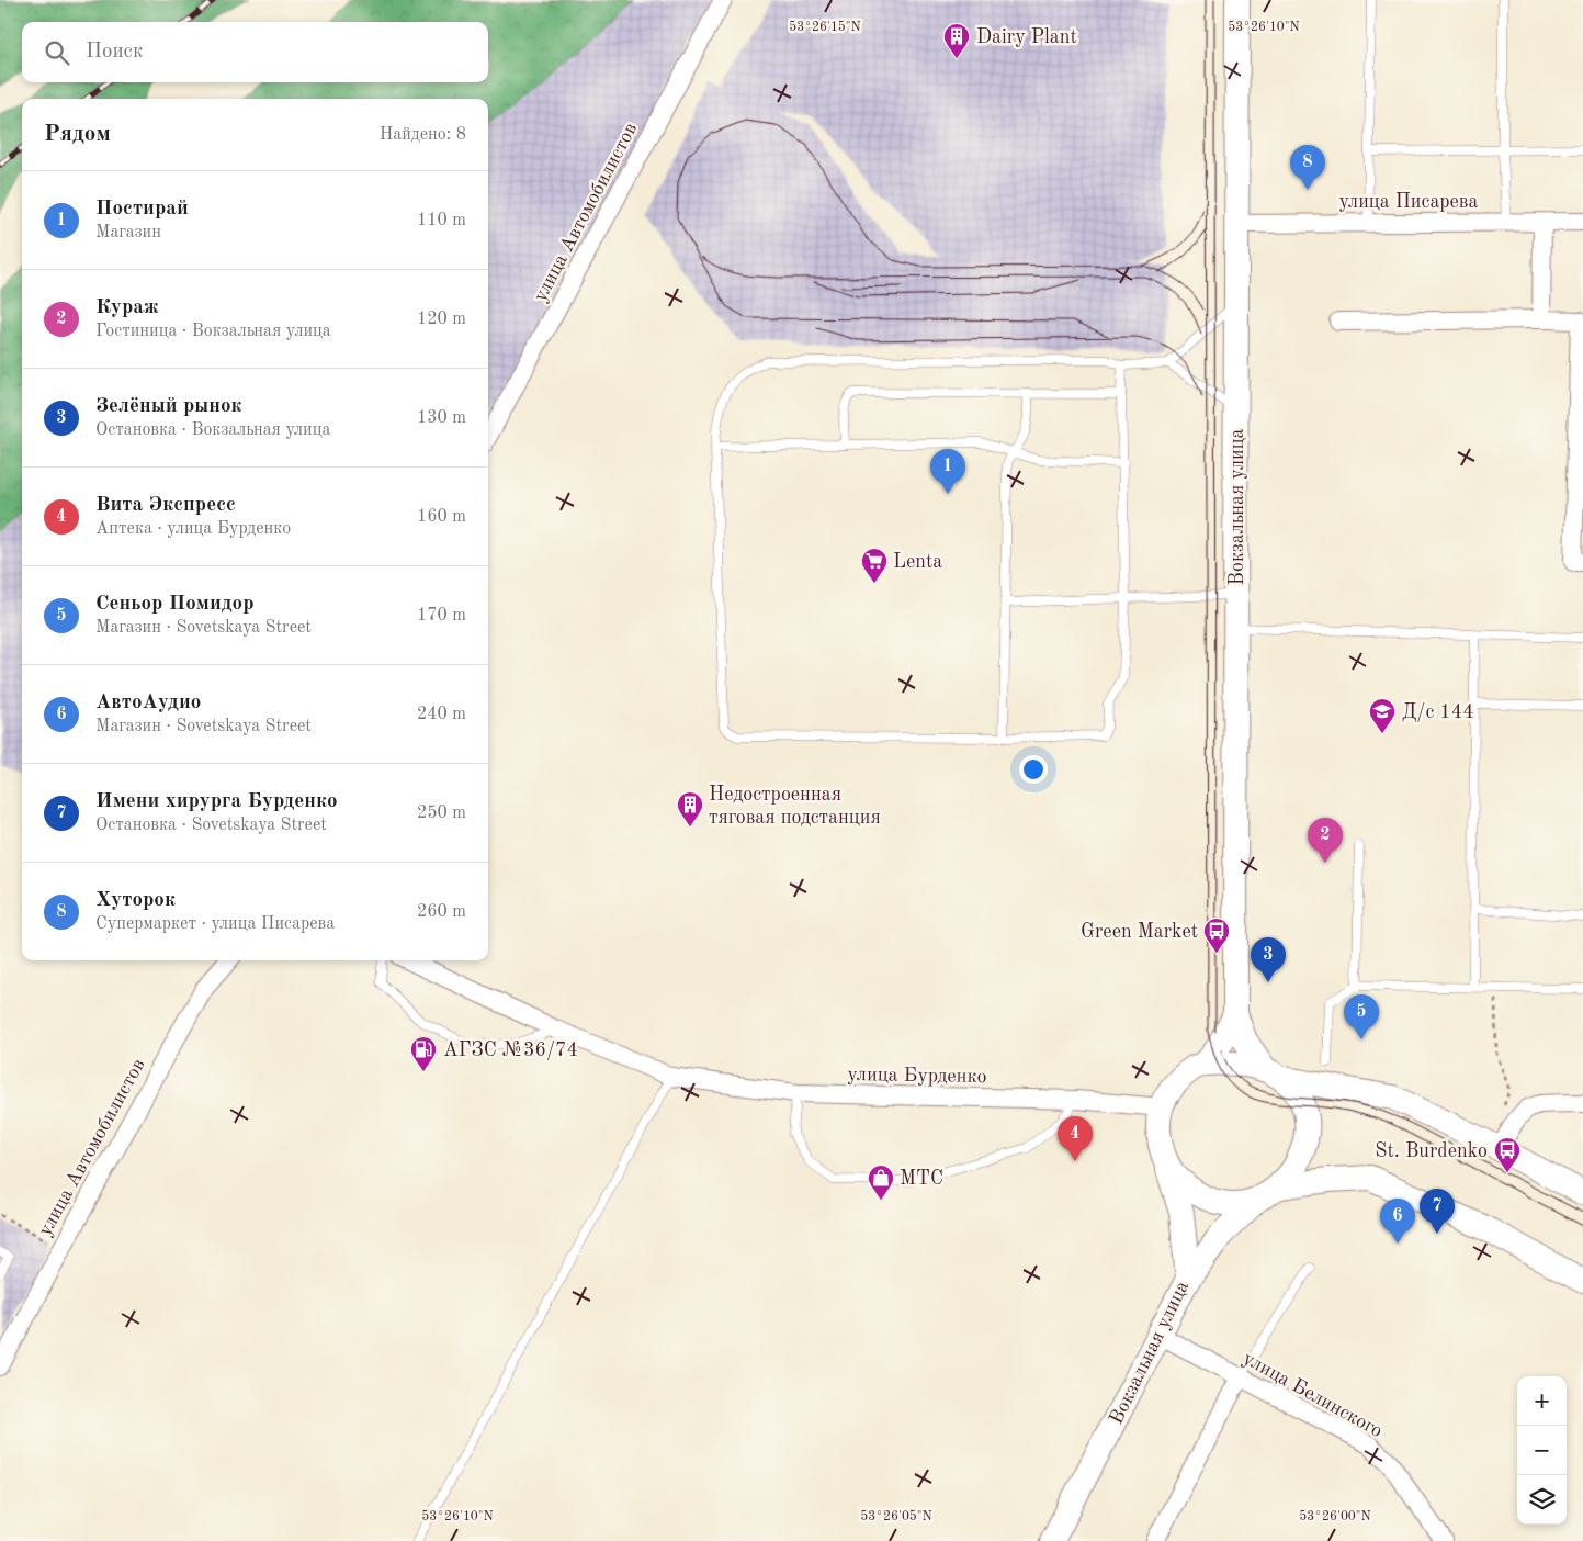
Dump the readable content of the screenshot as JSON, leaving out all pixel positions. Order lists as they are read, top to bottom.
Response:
{
  "streets": {
    "main road": ["Вокзальная улица"],
    "street": [
      "улица Писарева",
      "улица Автомобилистов",
      "улица Бурденко",
      "улица Белинского"
    ]
  },
  "crossings": [
    ["улица Писарева", "Вокзальная улица"],
    ["Вокзальная улица", "улица Бурденко"],
    ["Вокзальная улица", "улица Белинского"]
  ],
  "places": {
    "building": ["Dairy Plant", "Недостроенная тяговая подстанция"],
    "supermarket": ["Lenta"],
    "school or university": ["Д/с 144"],
    "bus stop": ["Green Market", "St. Burdenko"],
    "fuel station": ["АГЗС №36/74"],
    "shop": ["МТС"]
  },
  "page": {
    "search": "Поиск",
    "heading": ["Рядом", "Найдено: 8"],
    "pins": [
      "8",
      "1",
      "2",
      "3",
      "5",
      "4",
      "7",
      "6"
    ],
    "list": [
      {
        "mark": "1",
        "name": "Постирай",
        "note": "Магазин",
        "value": "110 m"
      },
      {
        "mark": "2",
        "name": "Кураж",
        "note": "Гостиница · Вокзальная улица",
        "value": "120 m"
      },
      {
        "mark": "3",
        "name": "Зелёный рынок",
        "note": "Остановка · Вокзальная улица",
        "value": "130 m"
      },
      {
        "mark": "4",
        "name": "Вита Экспресс",
        "note": "Аптека · улица Бурденко",
        "value": "160 m"
      },
      {
        "mark": "5",
        "name": "Сеньор Помидор",
        "note": "Магазин · Sovetskaya Street",
        "value": "170 m"
      },
      {
        "mark": "6",
        "name": "АвтоАудио",
        "note": "Магазин · Sovetskaya Street",
        "value": "240 m"
      },
      {
        "mark": "7",
        "name": "Имени хирурга Бурденко",
        "note": "Остановка · Sovetskaya Street",
        "value": "250 m"
      },
      {
        "mark": "8",
        "name": "Хуторок",
        "note": "Супермаркет · улица Писарева",
        "value": "260 m"
      }
    ],
    "map_buttons": ["+", "−"]
  },
  "coordinates": [
    "53°26'15\"N",
    "53°26'10\"N",
    "53°26'05\"N",
    "53°26'00\"N"
  ]
}
